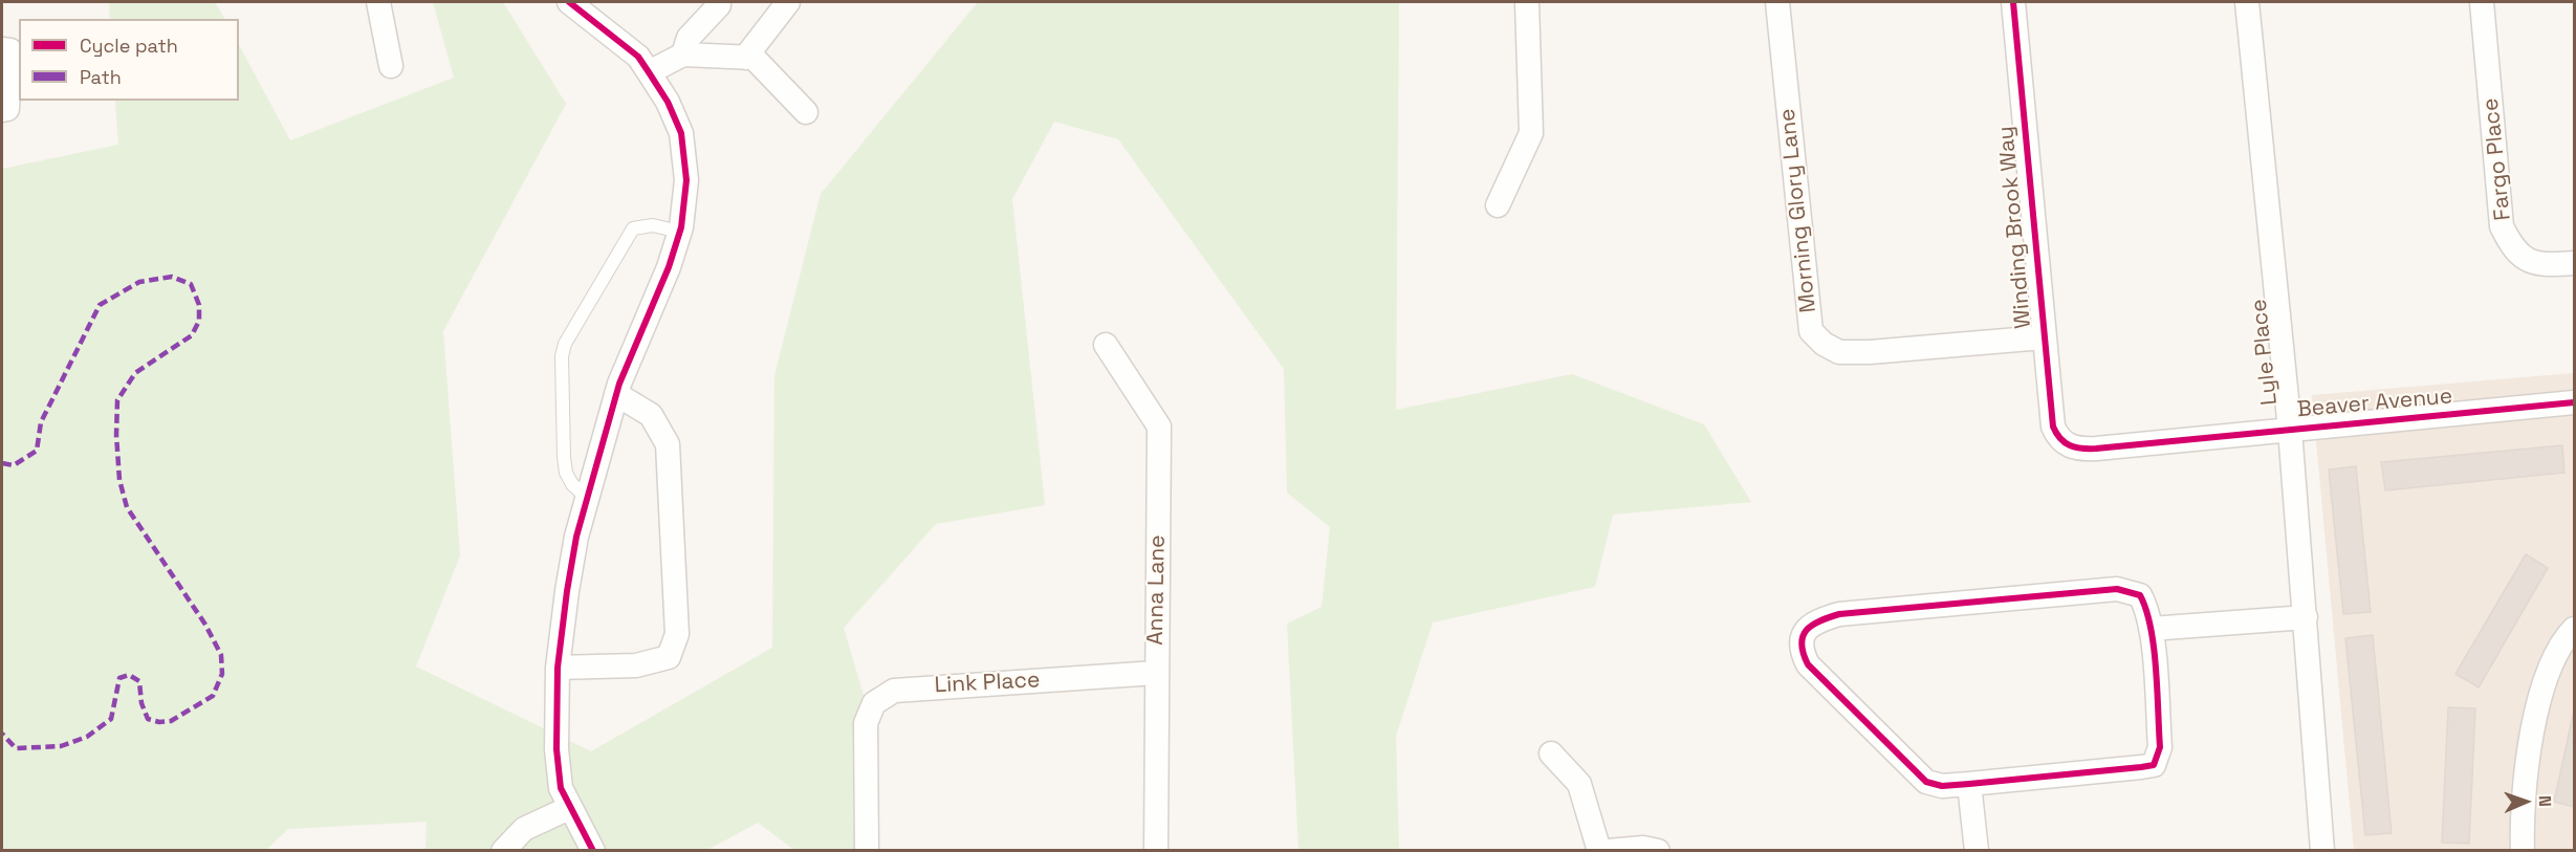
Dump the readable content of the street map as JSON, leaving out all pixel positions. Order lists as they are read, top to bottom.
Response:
{
  "streets": {
    "street": [
      "Fargo Place",
      "Morning Glory Lane",
      "Winding Brook Way",
      "Lyle Place",
      "Beaver Avenue",
      "Anna Lane",
      "Link Place"
    ]
  },
  "crossings": [
    ["Morning Glory Lane", "Winding Brook Way"],
    ["Winding Brook Way", "Beaver Avenue"],
    ["Lyle Place", "Beaver Avenue"],
    ["Anna Lane", "Link Place"]
  ],
  "legend": ["Cycle path", "Path"],
  "north": "right"
}
